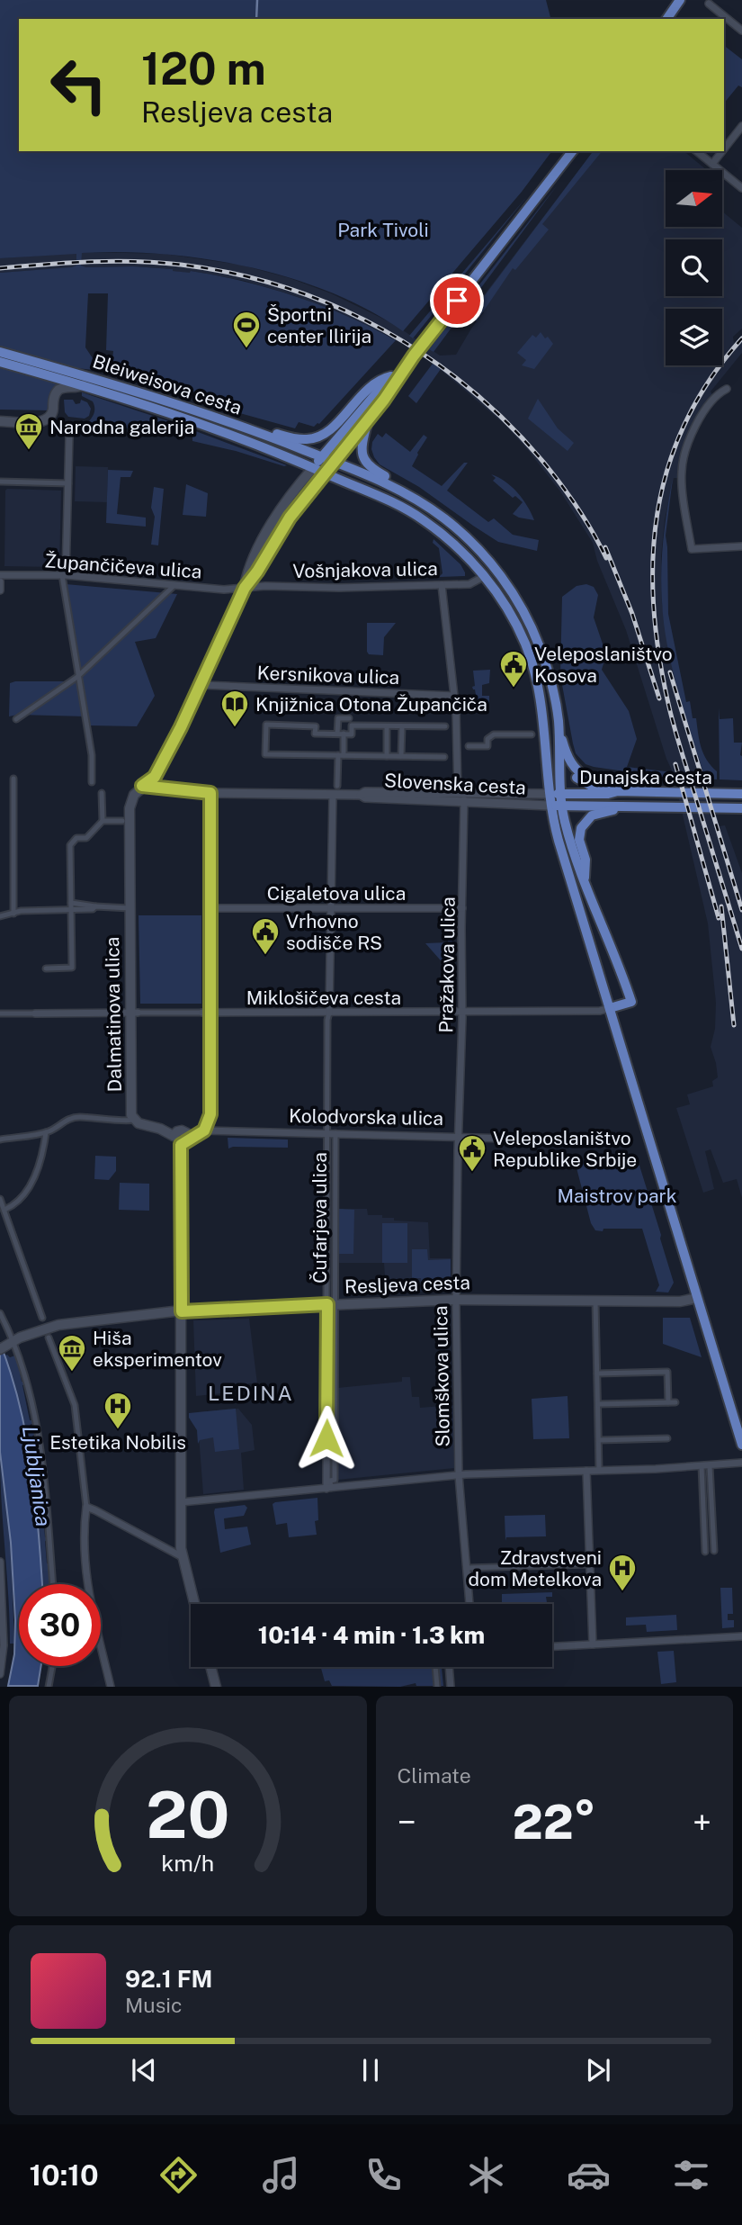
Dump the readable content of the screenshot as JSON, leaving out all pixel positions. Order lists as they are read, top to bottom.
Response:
{
  "streets": {
    "main road": [
      "Bleiweisova cesta",
      "Dunajska cesta",
      "Slovenska cesta",
      "Dalmatinova ulica",
      "Kolodvorska ulica",
      "Resljeva cesta"
    ],
    "street": [
      "Župančičeva ulica",
      "Vošnjakova ulica",
      "Kersnikova ulica",
      "Cigaletova ulica",
      "Pražakova ulica",
      "Miklošičeva cesta",
      "Čufarjeva ulica",
      "Slomškova ulica"
    ]
  },
  "crossings": [
    ["Bleiweisova cesta", "Vošnjakova ulica"],
    ["Bleiweisova cesta", "Dunajska cesta"],
    ["Bleiweisova cesta", "Slovenska cesta"],
    ["Bleiweisova cesta", "Miklošičeva cesta"],
    ["Bleiweisova cesta", "Resljeva cesta"],
    ["Župančičeva ulica", "Vošnjakova ulica"],
    ["Župančičeva ulica", "Dalmatinova ulica"],
    ["Vošnjakova ulica", "Pražakova ulica"],
    ["Vošnjakova ulica", "Dalmatinova ulica"],
    ["Kersnikova ulica", "Pražakova ulica"],
    ["Kersnikova ulica", "Dalmatinova ulica"],
    ["Dunajska cesta", "Slovenska cesta"],
    ["Slovenska cesta", "Pražakova ulica"],
    ["Slovenska cesta", "Dalmatinova ulica"],
    ["Cigaletova ulica", "Pražakova ulica"],
    ["Pražakova ulica", "Miklošičeva cesta"],
    ["Pražakova ulica", "Kolodvorska ulica"],
    ["Pražakova ulica", "Slomškova ulica"],
    ["Miklošičeva cesta", "Dalmatinova ulica"],
    ["Miklošičeva cesta", "Čufarjeva ulica"],
    ["Kolodvorska ulica", "Čufarjeva ulica"],
    ["Kolodvorska ulica", "Slomškova ulica"],
    ["Čufarjeva ulica", "Resljeva cesta"],
    ["Resljeva cesta", "Slomškova ulica"]
  ],
  "districts": ["LEDINA"],
  "water": ["Ljubljanica"],
  "parks": ["Park Tivoli", "Maistrov park"],
  "places": {
    "sports": ["Športni center Ilirija"],
    "museum": ["Narodna galerija", "Hiša eksperimentov"],
    "public building": ["Veleposlaništvo Kosova", "Vrhovno sodišče RS", "Veleposlaništvo Republike Srbije"],
    "library": ["Knjižnica Otona Župančiča"],
    "hospital": ["Estetika Nobilis", "Zdravstveni dom Metelkova"]
  },
  "north": "right",
  "page": {
    "turn": ["120 m", "Resljeva cesta"],
    "limit": "30",
    "trip": "10:14 · 4 min · 1.3 km",
    "tile": "Climate",
    "heat": ["−", "22°", "+"],
    "song": ["92.1 FM", "Music"],
    "tabs": "10:10",
    "gauge": ["20", "km/h"]
  }
}
